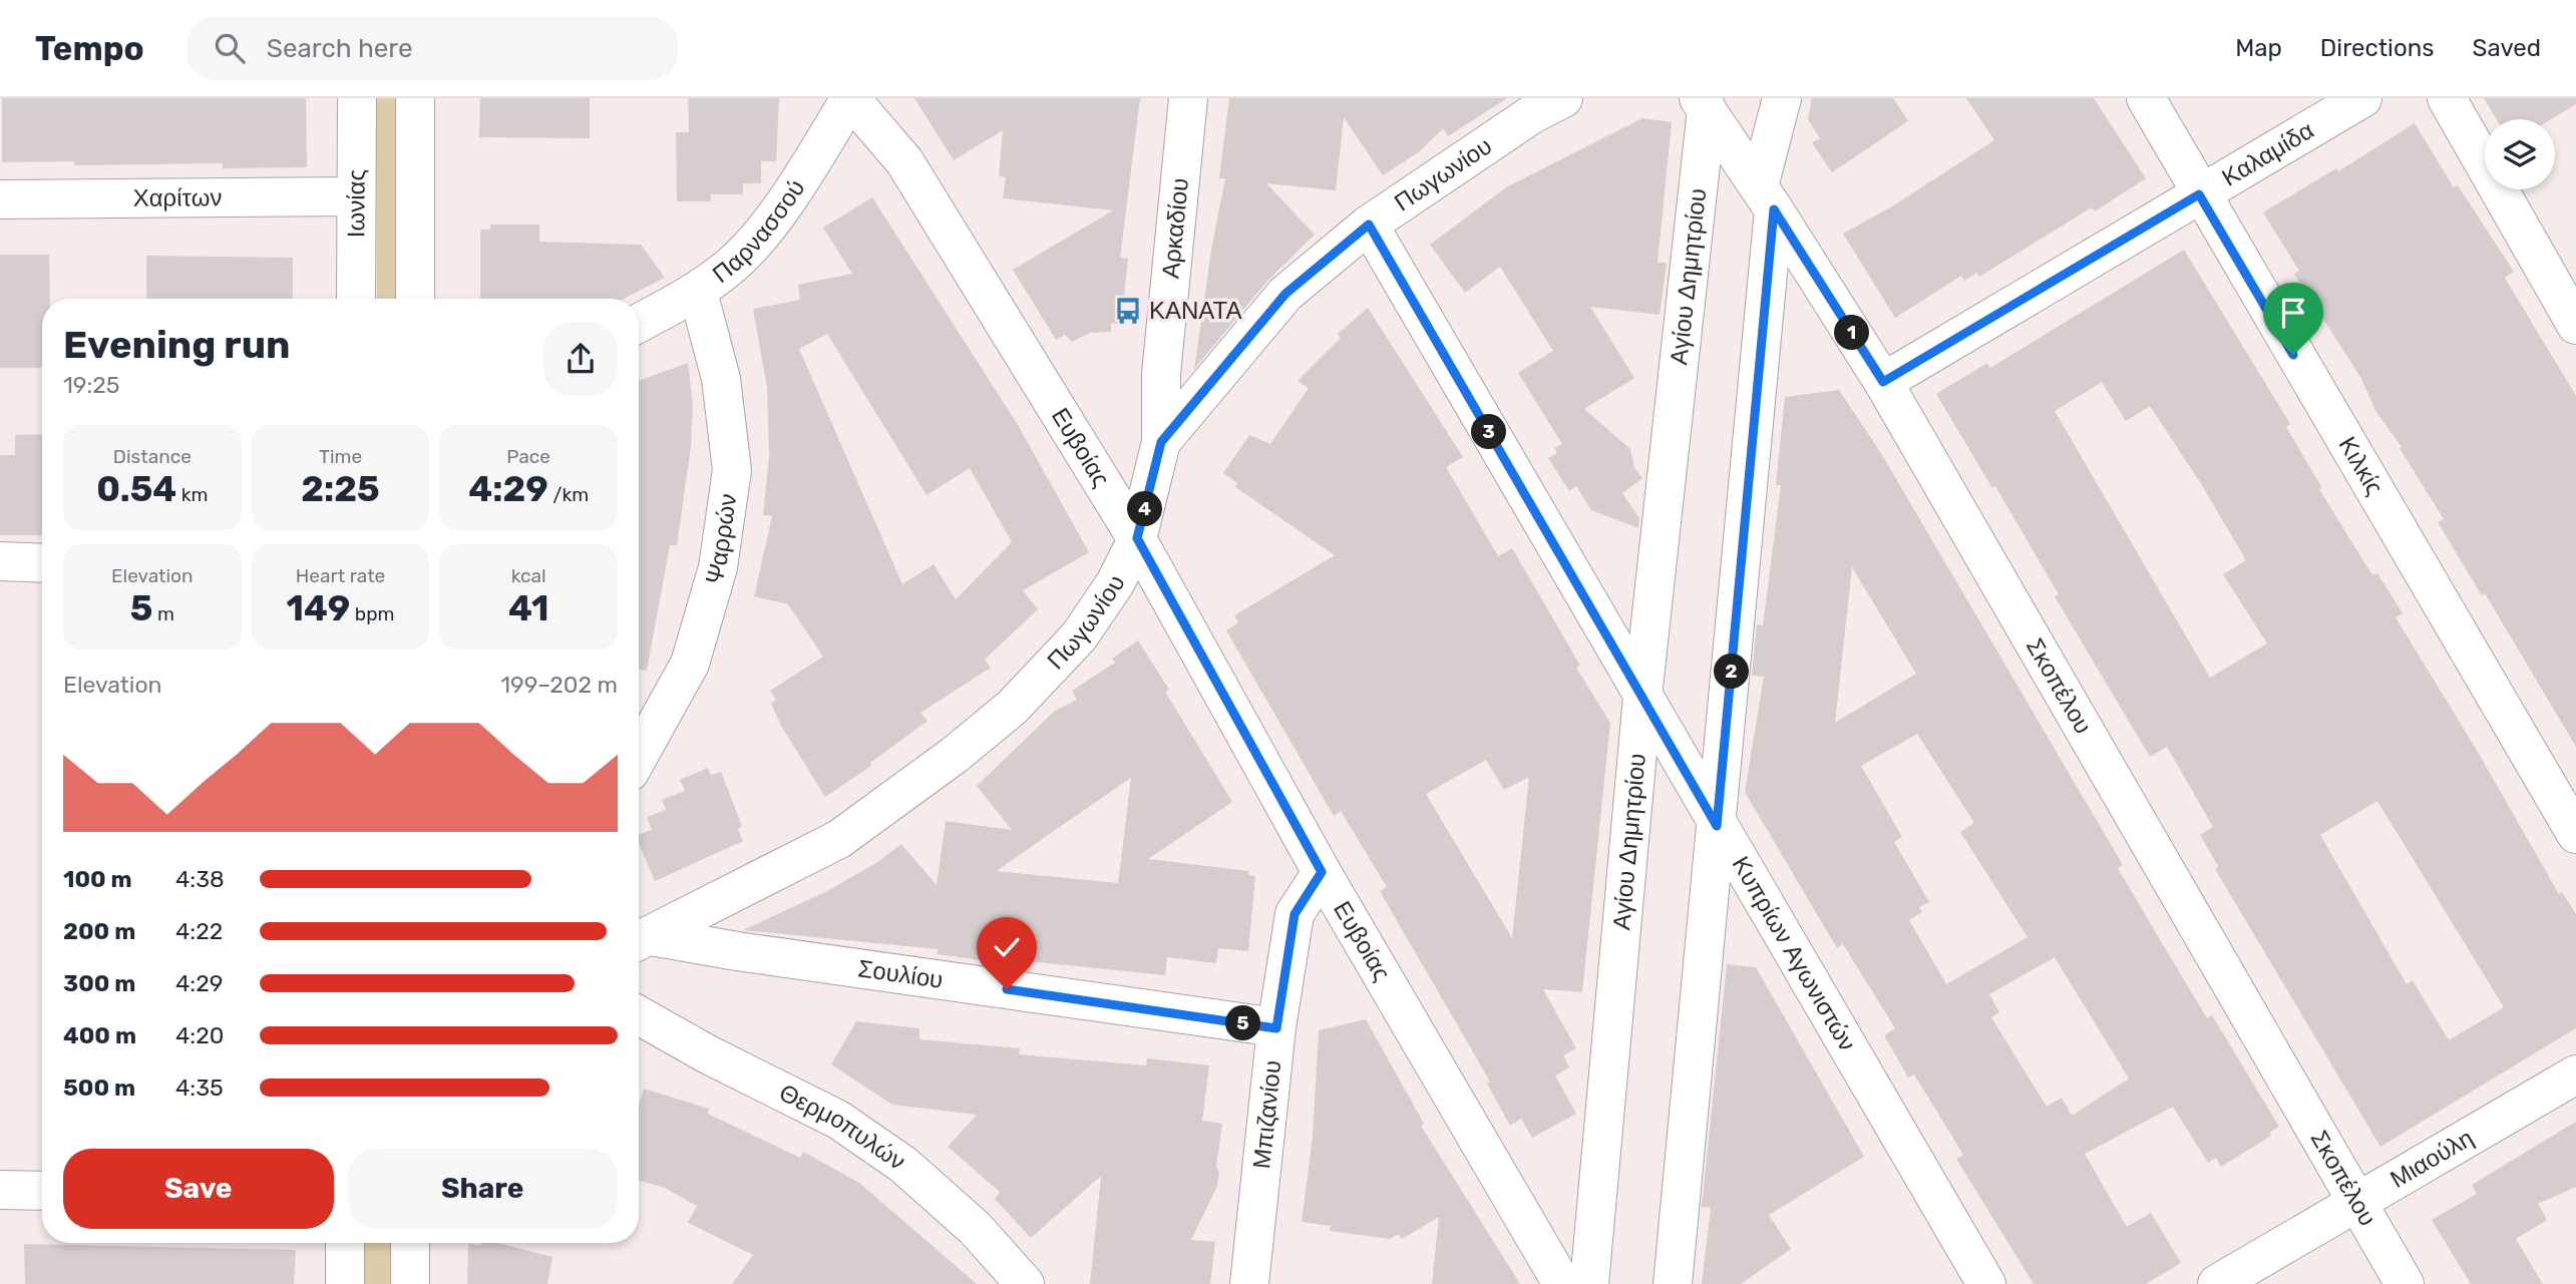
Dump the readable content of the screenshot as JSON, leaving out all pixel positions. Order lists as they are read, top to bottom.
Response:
{
  "streets": {
    "street": [
      "Καλαμίδα",
      "Πωγωνίου",
      "Χαρίτων",
      "Ιωνίας",
      "Αρκαδίου",
      "Παρνασσού",
      "Αγίου Δημητρίου",
      "Ευβοίας",
      "Κιλκίς",
      "Ψαρρών",
      "Σκοπέλου",
      "Κυπρίων Αγωνιστών",
      "Σουλίου",
      "Μπιζανίου",
      "Θερμοπυλών",
      "Μιαούλη"
    ]
  },
  "crossings": [
    ["Καλαμίδα", "Κιλκίς"],
    ["Καλαμίδα", "Σκοπέλου"],
    ["Πωγωνίου", "Αρκαδίου"],
    ["Πωγωνίου", "Ευβοίας"],
    ["Πωγωνίου", "Κυπρίων Αγωνιστών"],
    ["Πωγωνίου", "Σουλίου"],
    ["Χαρίτων", "Ιωνίας"],
    ["Παρνασσού", "Ευβοίας"],
    ["Παρνασσού", "Ψαρρών"],
    ["Αγίου Δημητρίου", "Σκοπέλου"],
    ["Αγίου Δημητρίου", "Κυπρίων Αγωνιστών"],
    ["Ευβοίας", "Μπιζανίου"],
    ["Σκοπέλου", "Μιαούλη"],
    ["Σουλίου", "Μπιζανίου"]
  ],
  "places": {
    "bus stop": ["ΚΑΝΑΤΑ"]
  },
  "page": {
    "header": "Tempo",
    "search": "Search here",
    "nav": ["Map", "Directions", "Saved"],
    "heading": ["Evening run", "19:25"],
    "pins": [
      "1",
      "3",
      "4",
      "2",
      "5"
    ],
    "stats": [
      ["Distance", "0.54 km"],
      ["Time", "2:25"],
      ["Pace", "4:29 /km"],
      ["Elevation", "5 m"],
      ["Heart rate", "149 bpm"],
      ["kcal", "41"]
    ],
    "chart": ["Elevation", "199–202 m"],
    "list": [
      {
        "name": "100 m",
        "note": "4:38"
      },
      {
        "name": "200 m",
        "note": "4:22"
      },
      {
        "name": "300 m",
        "note": "4:29"
      },
      {
        "name": "400 m",
        "note": "4:20"
      },
      {
        "name": "500 m",
        "note": "4:35"
      }
    ],
    "buttons": ["Save", "Share"]
  }
}
